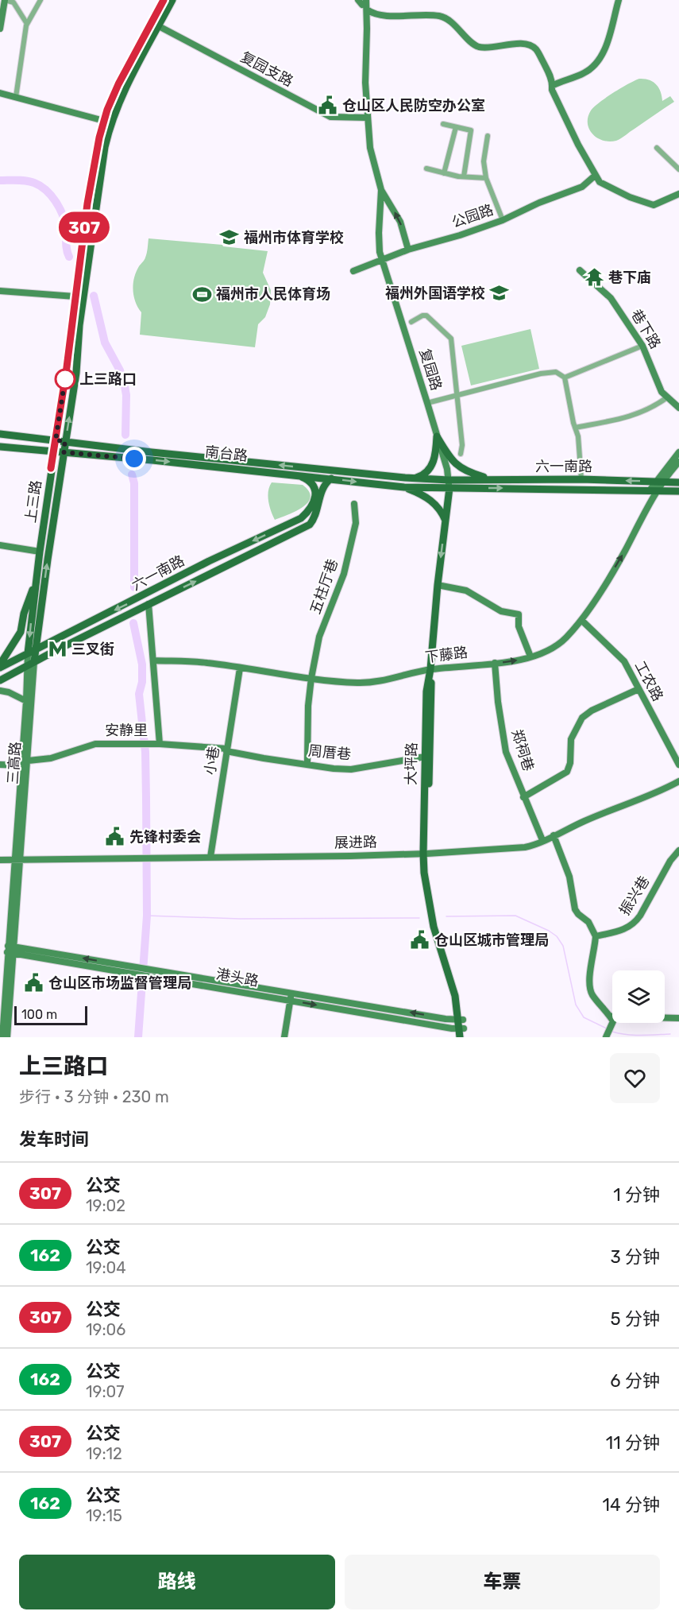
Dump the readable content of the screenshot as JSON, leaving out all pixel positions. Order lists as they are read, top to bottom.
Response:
{
  "streets": {
    "main road": ["南台路", "六一南路", "上三路"],
    "street": [
      "复园支路",
      "公园路",
      "巷下路",
      "复园路",
      "五柱厅巷",
      "下藤路",
      "工农路",
      "安静里",
      "郑祠巷",
      "周厝巷",
      "小巷",
      "三高路",
      "展进路",
      "振兴巷",
      "港头路"
    ]
  },
  "crossings": [
    ["复园支路", "上三路"],
    ["公园路", "复园路"],
    ["复园路", "南台路"],
    ["复园路", "六一南路"],
    ["南台路", "六一南路"],
    ["南台路", "上三路"],
    ["六一南路", "上三路"],
    ["六一南路", "下藤路"],
    ["六一南路", "三高路"],
    ["上三路", "三高路"],
    ["五柱厅巷", "下藤路"],
    ["五柱厅巷", "周厝巷"],
    ["下藤路", "工农路"],
    ["下藤路", "郑祠巷"],
    ["下藤路", "小巷"],
    ["安静里", "周厝巷"],
    ["安静里", "小巷"],
    ["安静里", "三高路"],
    ["郑祠巷", "展进路"],
    ["周厝巷", "小巷"],
    ["小巷", "展进路"],
    ["三高路", "展进路"],
    ["三高路", "港头路"]
  ],
  "places": {
    "public building": [
      "仓山区人民防空办公室",
      "先锋村委会",
      "仓山区城市管理局",
      "仓山区市场监督管理局"
    ],
    "school or university": ["福州市体育学校", "福州外国语学校"],
    "temple": ["巷下庙"],
    "sports": ["福州市人民体育场"],
    "other": ["上三路口"],
    "metro station": ["三叉街"]
  },
  "lines": ["bus line 307"],
  "scale_bar": "100 m",
  "page": {
    "on_map": "307",
    "scale": "100 m",
    "heading": [
      ["上三路口", "步行 · 3 分钟 · 230 m"],
      "发车时间"
    ],
    "list": [
      {
        "mark": "307",
        "name": "公交",
        "note": "19:02",
        "value": "1 分钟"
      },
      {
        "mark": "162",
        "name": "公交",
        "note": "19:04",
        "value": "3 分钟"
      },
      {
        "mark": "307",
        "name": "公交",
        "note": "19:06",
        "value": "5 分钟"
      },
      {
        "mark": "162",
        "name": "公交",
        "note": "19:07",
        "value": "6 分钟"
      },
      {
        "mark": "307",
        "name": "公交",
        "note": "19:12",
        "value": "11 分钟"
      },
      {
        "mark": "162",
        "name": "公交",
        "note": "19:15",
        "value": "14 分钟"
      }
    ],
    "buttons": ["路线", "车票"]
  }
}
